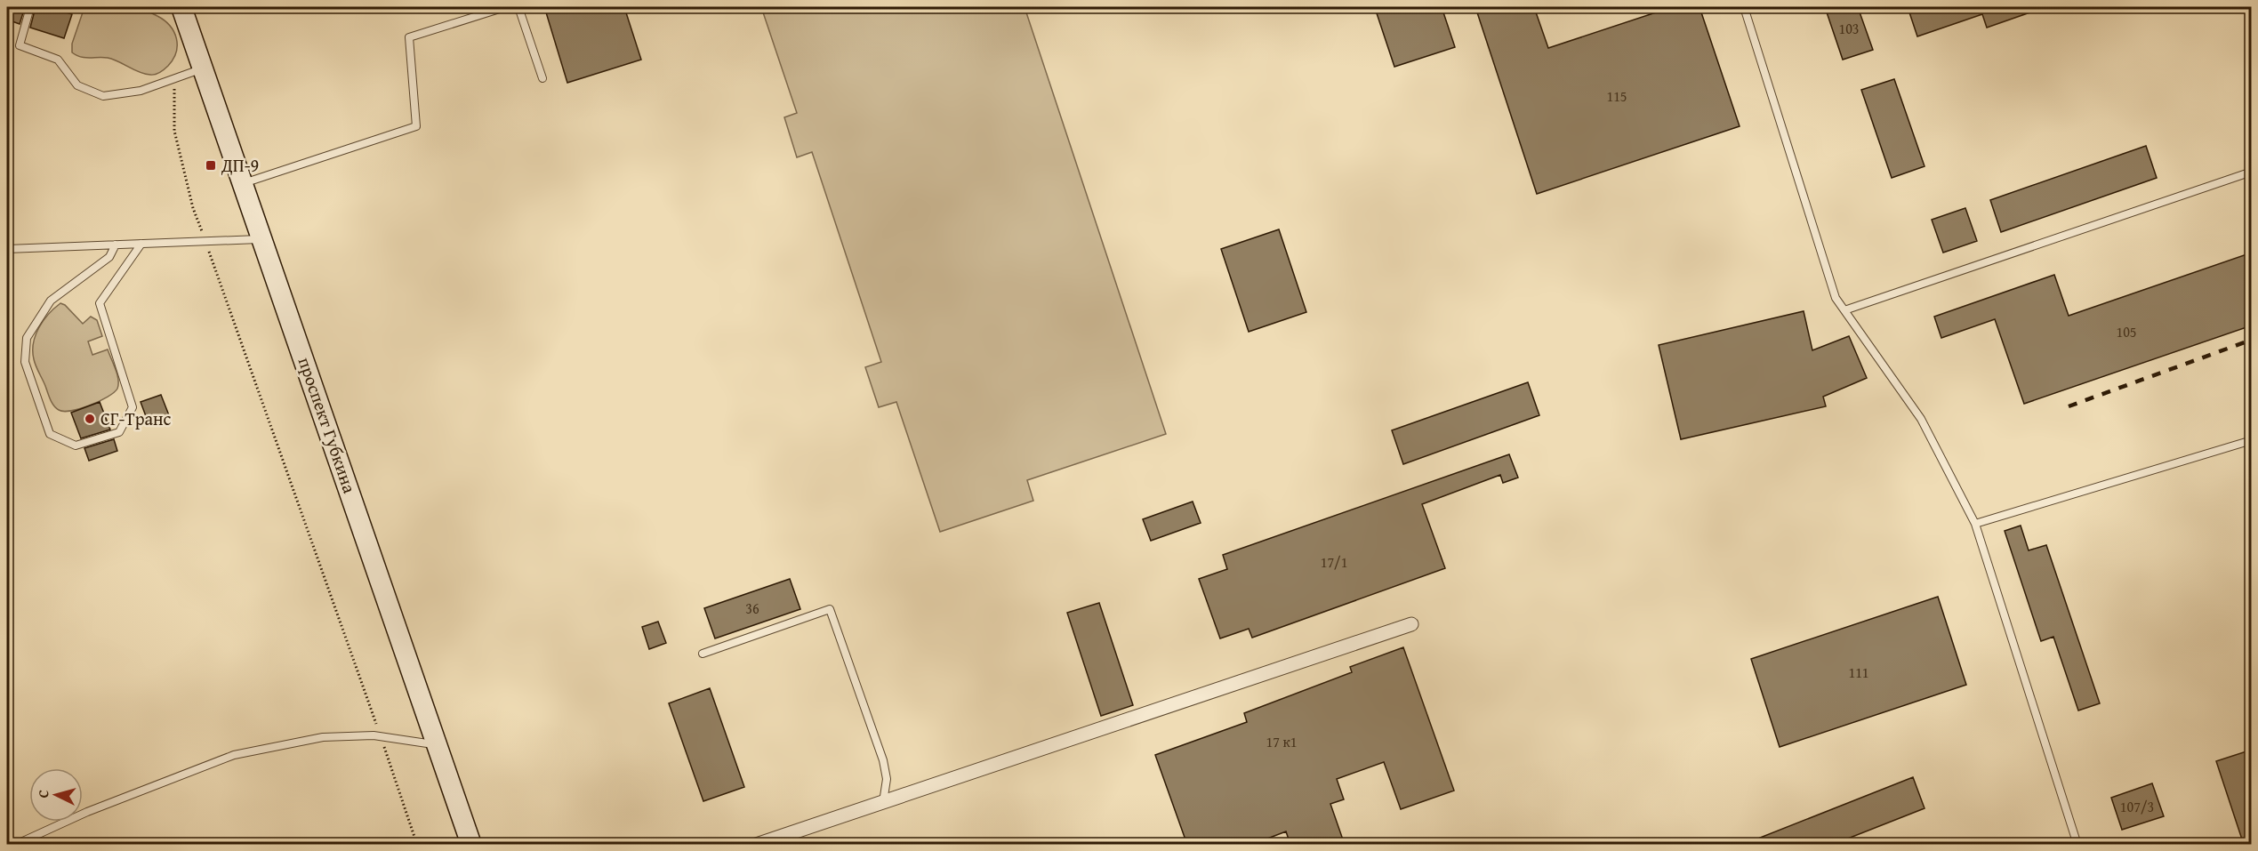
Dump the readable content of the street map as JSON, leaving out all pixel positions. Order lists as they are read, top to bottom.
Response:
{
  "streets": {
    "main road": ["проспект Губкина"]
  },
  "places": {
    "transit": ["ДП-9"],
    "other": ["СГ-Транс"]
  },
  "house_numbers": [
    "103",
    "115",
    "105",
    "17/1",
    "36",
    "111",
    "17 к1",
    "107/3"
  ],
  "north": "left"
}
